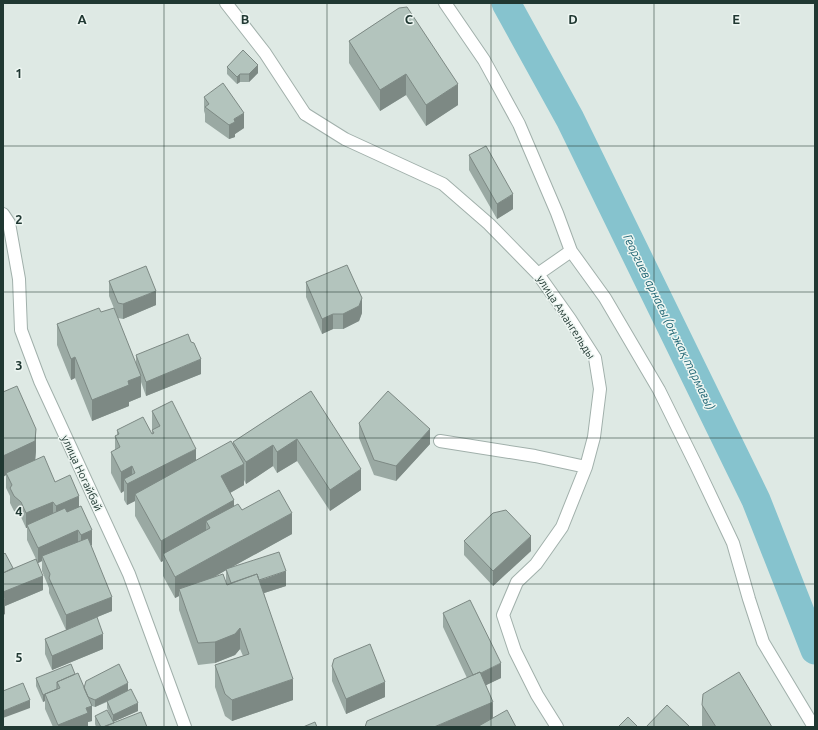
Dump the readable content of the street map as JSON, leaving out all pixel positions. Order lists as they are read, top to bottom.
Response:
{
  "streets": {
    "street": ["улица Амангельды", "улица Ногайбай"]
  },
  "water": ["Георгиев арнасы (оң жақ тармағы)"],
  "grid": {
    "columns": [
      "A",
      "B",
      "C",
      "D",
      "E"
    ],
    "rows": [
      "1",
      "2",
      "3",
      "4",
      "5"
    ]
  }
}
